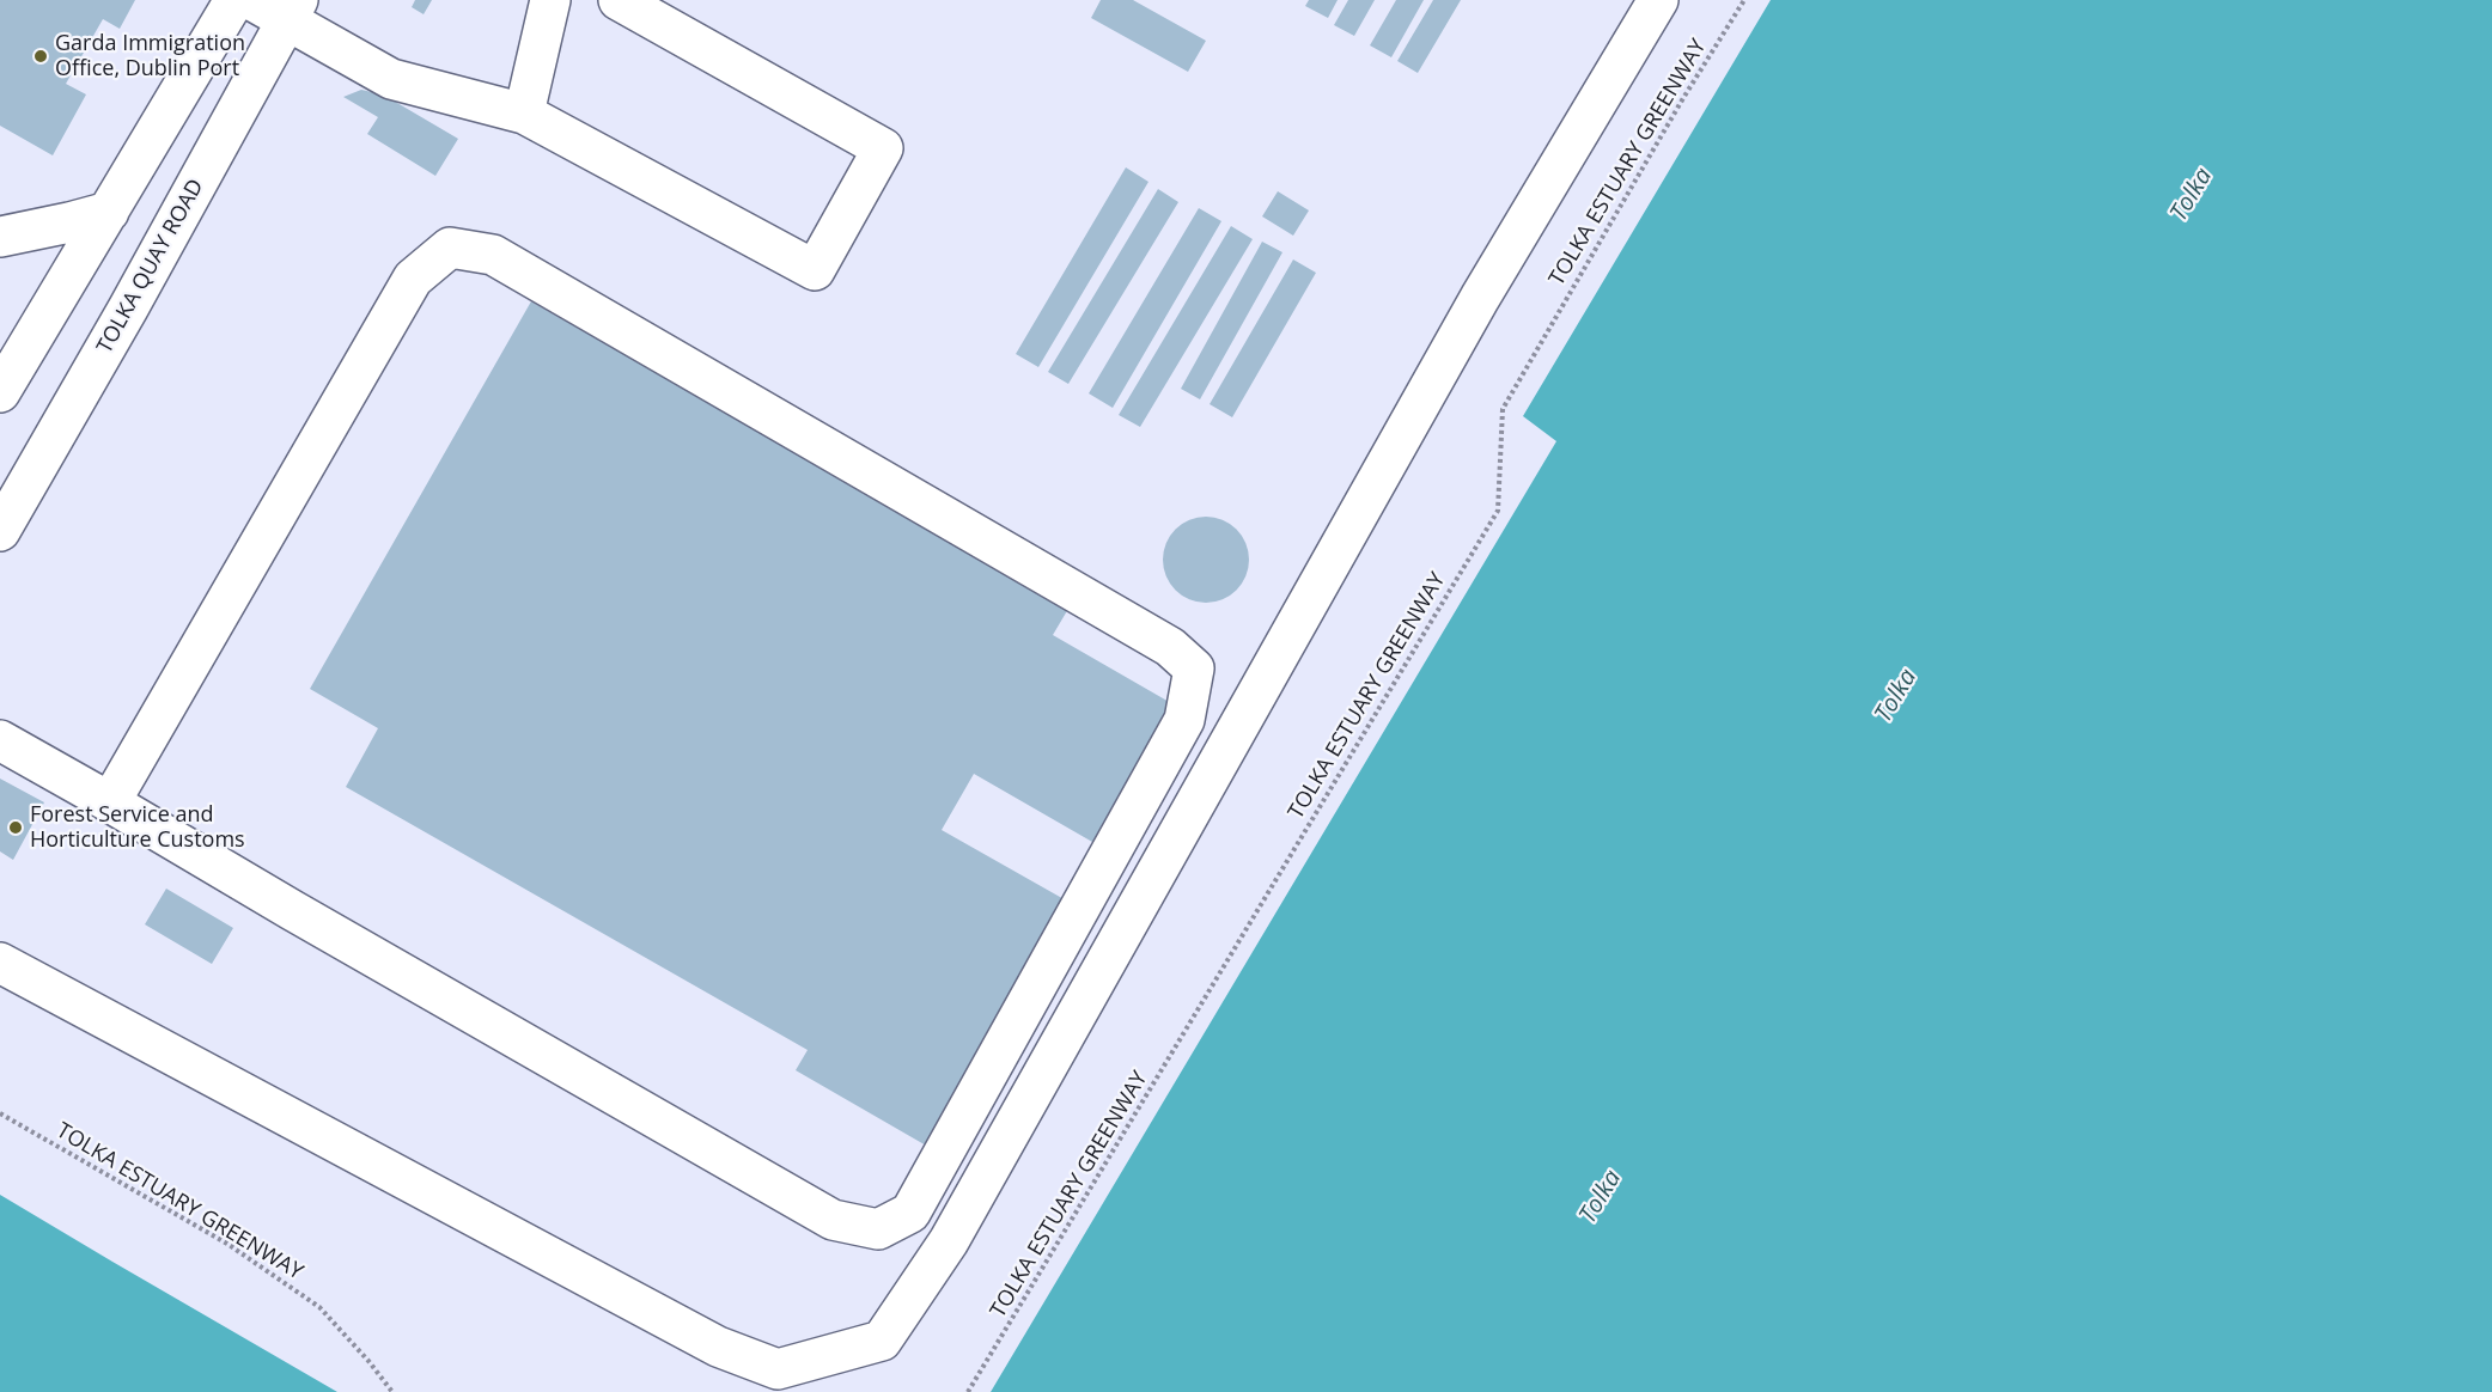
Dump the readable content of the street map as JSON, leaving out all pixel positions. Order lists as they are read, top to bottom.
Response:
{
  "streets": {
    "street": ["TOLKA QUAY ROAD"],
    "path": ["TOLKA ESTUARY GREENWAY"]
  },
  "water": ["Tolka"],
  "places": ["Garda Immigration Office, Dublin Port", "Forest Service and Horticulture Customs"]
}
